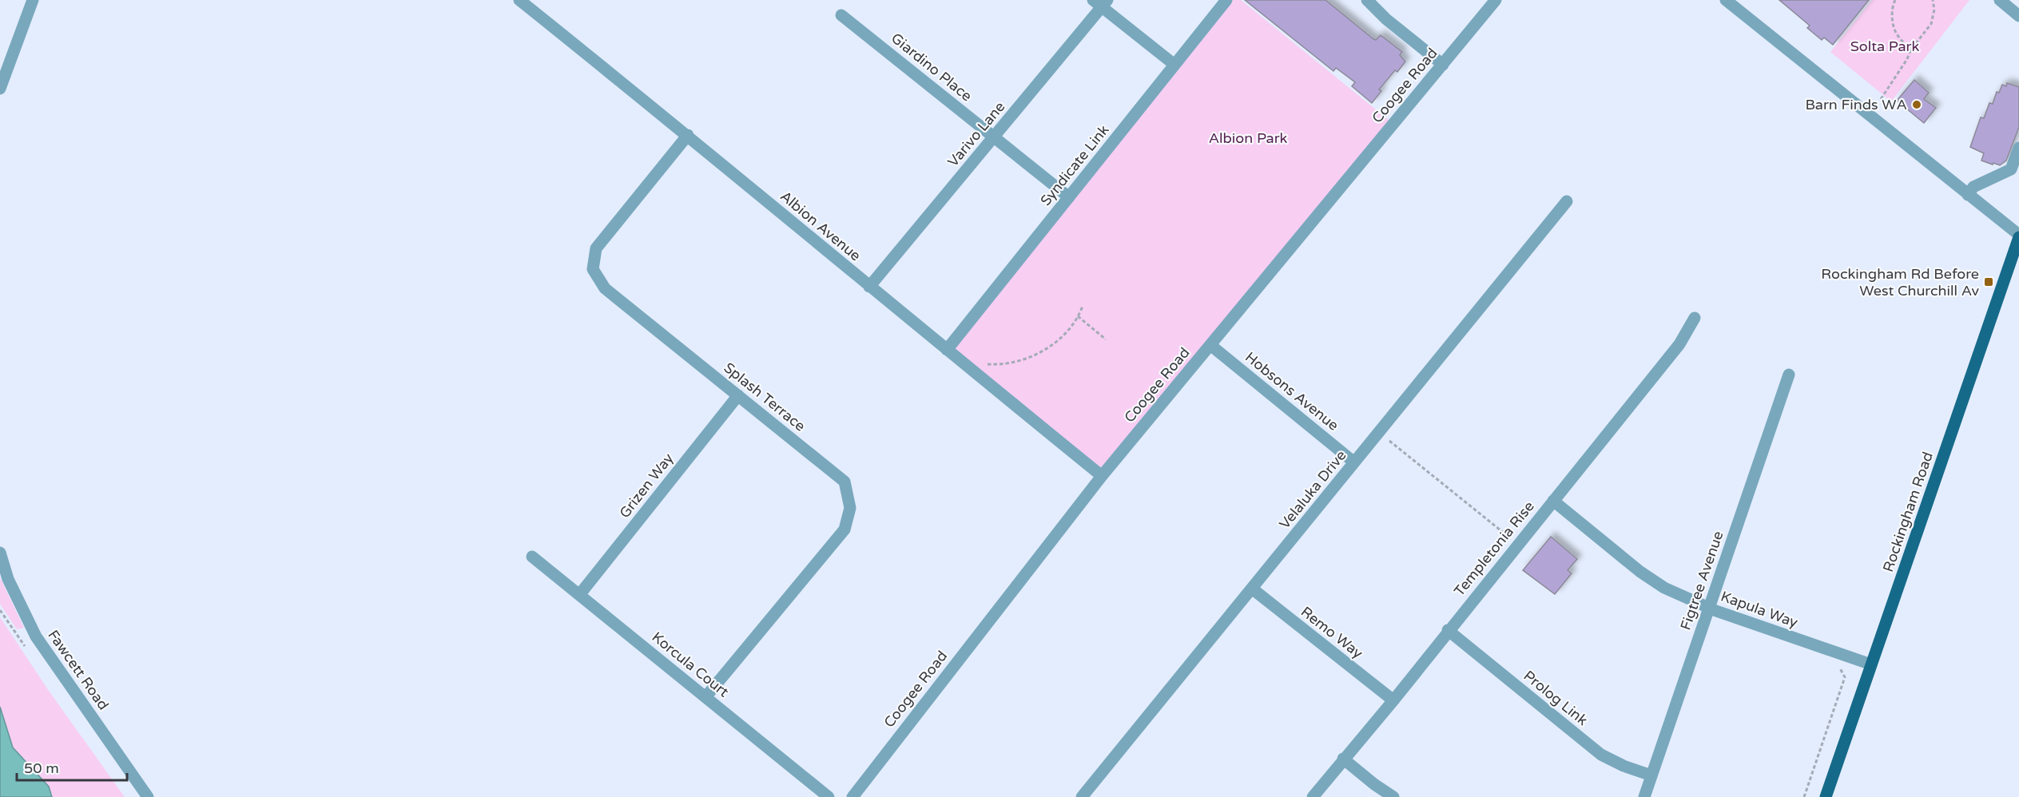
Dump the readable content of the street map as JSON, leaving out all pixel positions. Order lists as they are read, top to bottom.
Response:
{
  "streets": {
    "main road": ["Rockingham Road"],
    "street": [
      "Giardino Place",
      "Coogee Road",
      "Varivo Lane",
      "Syndicate Link",
      "Albion Avenue",
      "Hobsons Avenue",
      "Splash Terrace",
      "Grizen Way",
      "Velaluka Drive",
      "Templetonia Rise",
      "Figtree Avenue",
      "Kapula Way",
      "Remo Way",
      "Korcula Court",
      "Fawcett Road",
      "Prolog Link"
    ]
  },
  "crossings": [
    ["Giardino Place", "Varivo Lane"],
    ["Giardino Place", "Syndicate Link"],
    ["Coogee Road", "Albion Avenue"],
    ["Coogee Road", "Hobsons Avenue"],
    ["Varivo Lane", "Albion Avenue"],
    ["Syndicate Link", "Albion Avenue"],
    ["Albion Avenue", "Splash Terrace"],
    ["Hobsons Avenue", "Velaluka Drive"],
    ["Splash Terrace", "Grizen Way"],
    ["Splash Terrace", "Korcula Court"],
    ["Grizen Way", "Korcula Court"],
    ["Velaluka Drive", "Remo Way"],
    ["Rockingham Road", "Kapula Way"],
    ["Templetonia Rise", "Kapula Way"],
    ["Templetonia Rise", "Remo Way"],
    ["Templetonia Rise", "Prolog Link"],
    ["Figtree Avenue", "Kapula Way"],
    ["Figtree Avenue", "Prolog Link"]
  ],
  "parks": ["Solta Park", "Albion Park"],
  "places": {
    "other": ["Barn Finds WA"],
    "transit": ["Rockingham Rd Before West Churchill Av"]
  },
  "scale_bar": "50 m"
}
